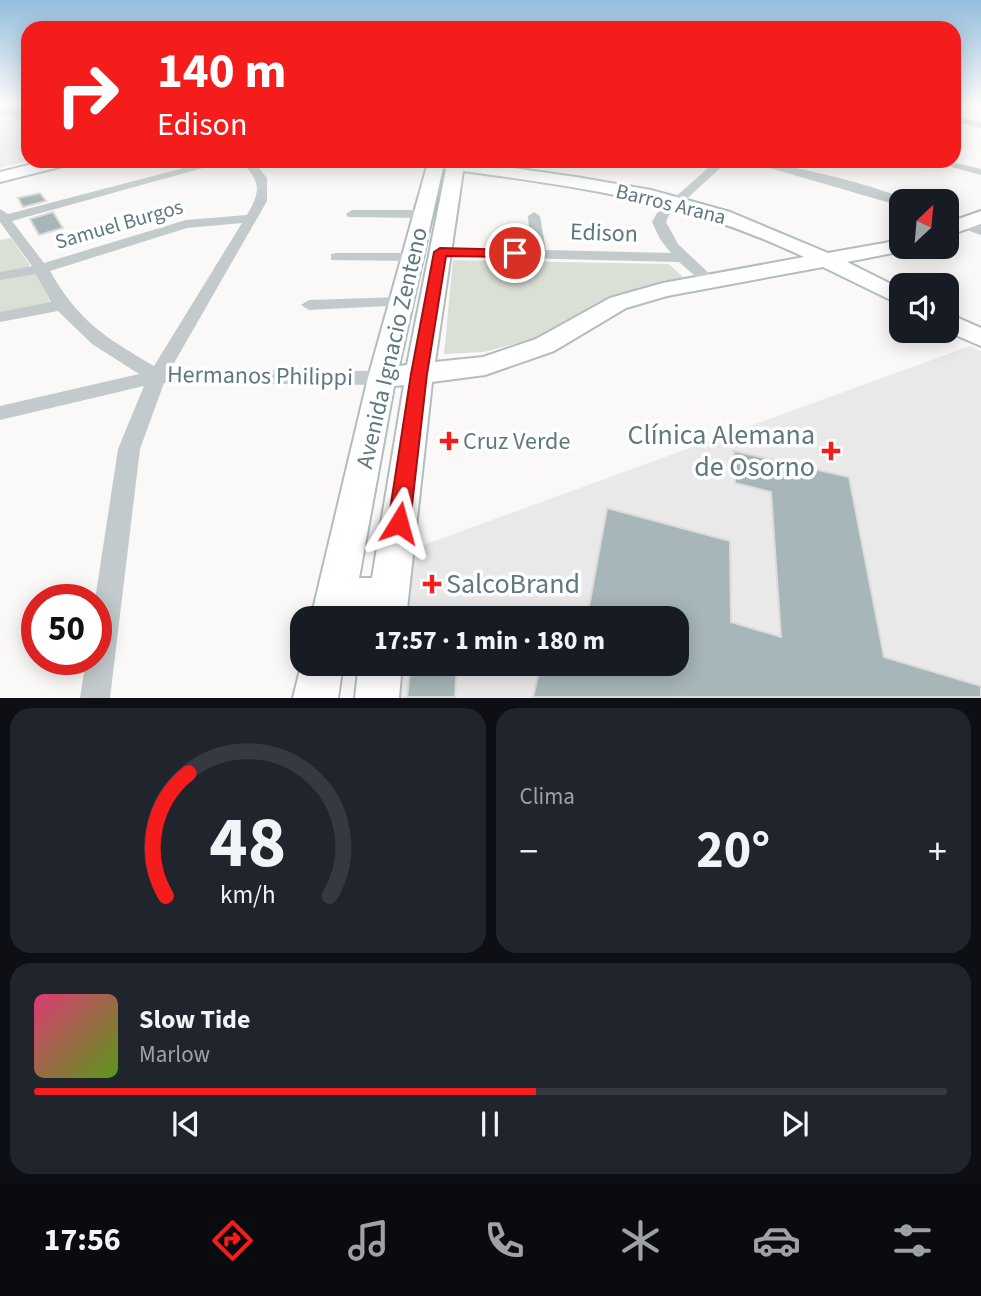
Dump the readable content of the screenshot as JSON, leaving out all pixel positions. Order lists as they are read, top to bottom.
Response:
{
  "streets": {
    "main road": ["Barros Arana", "Avenida Ignacio Zenteno", "Hermanos Philippi"],
    "street": ["Samuel Burgos", "Edison"]
  },
  "crossings": [
    ["Barros Arana", "Hermanos Philippi"],
    ["Samuel Burgos", "Hermanos Philippi"],
    ["Edison", "Avenida Ignacio Zenteno"],
    ["Avenida Ignacio Zenteno", "Hermanos Philippi"]
  ],
  "places": {
    "health": ["Cruz Verde", "Clínica Alemana de Osorno", "SalcoBrand"]
  },
  "north": "top right",
  "page": {
    "turn": ["140 m", "Edison"],
    "limit": "50",
    "trip": "17:57 · 1 min · 180 m",
    "tile": "Clima",
    "heat": ["−", "20°", "+"],
    "song": ["Slow Tide", "Marlow"],
    "tabs": "17:56",
    "gauge": ["48", "km/h"]
  }
}
